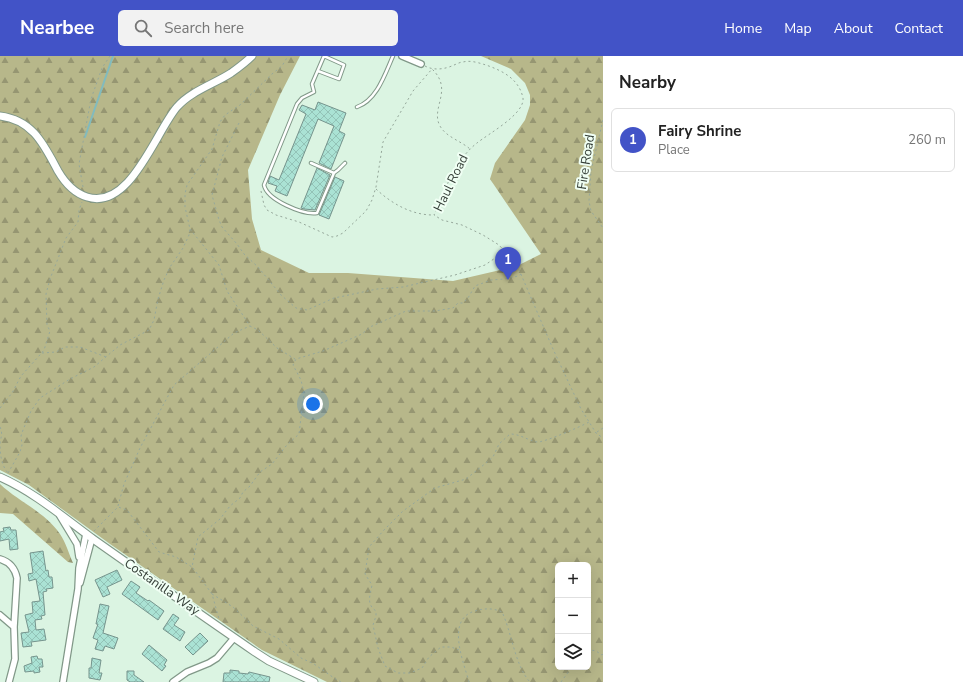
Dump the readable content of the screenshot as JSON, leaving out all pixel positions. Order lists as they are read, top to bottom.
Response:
{
  "streets": {
    "street": ["Costanilla Way"],
    "path": ["Fire Road", "Haul Road"]
  },
  "page": {
    "header": "Nearbee",
    "search": "Search here",
    "nav": [
      "Home",
      "Map",
      "About",
      "Contact"
    ],
    "heading": "Nearby",
    "list": [
      {
        "mark": "1",
        "name": "Fairy Shrine",
        "note": "Place",
        "value": "260 m"
      }
    ],
    "pins": "1",
    "map_buttons": ["+", "−"]
  }
}
